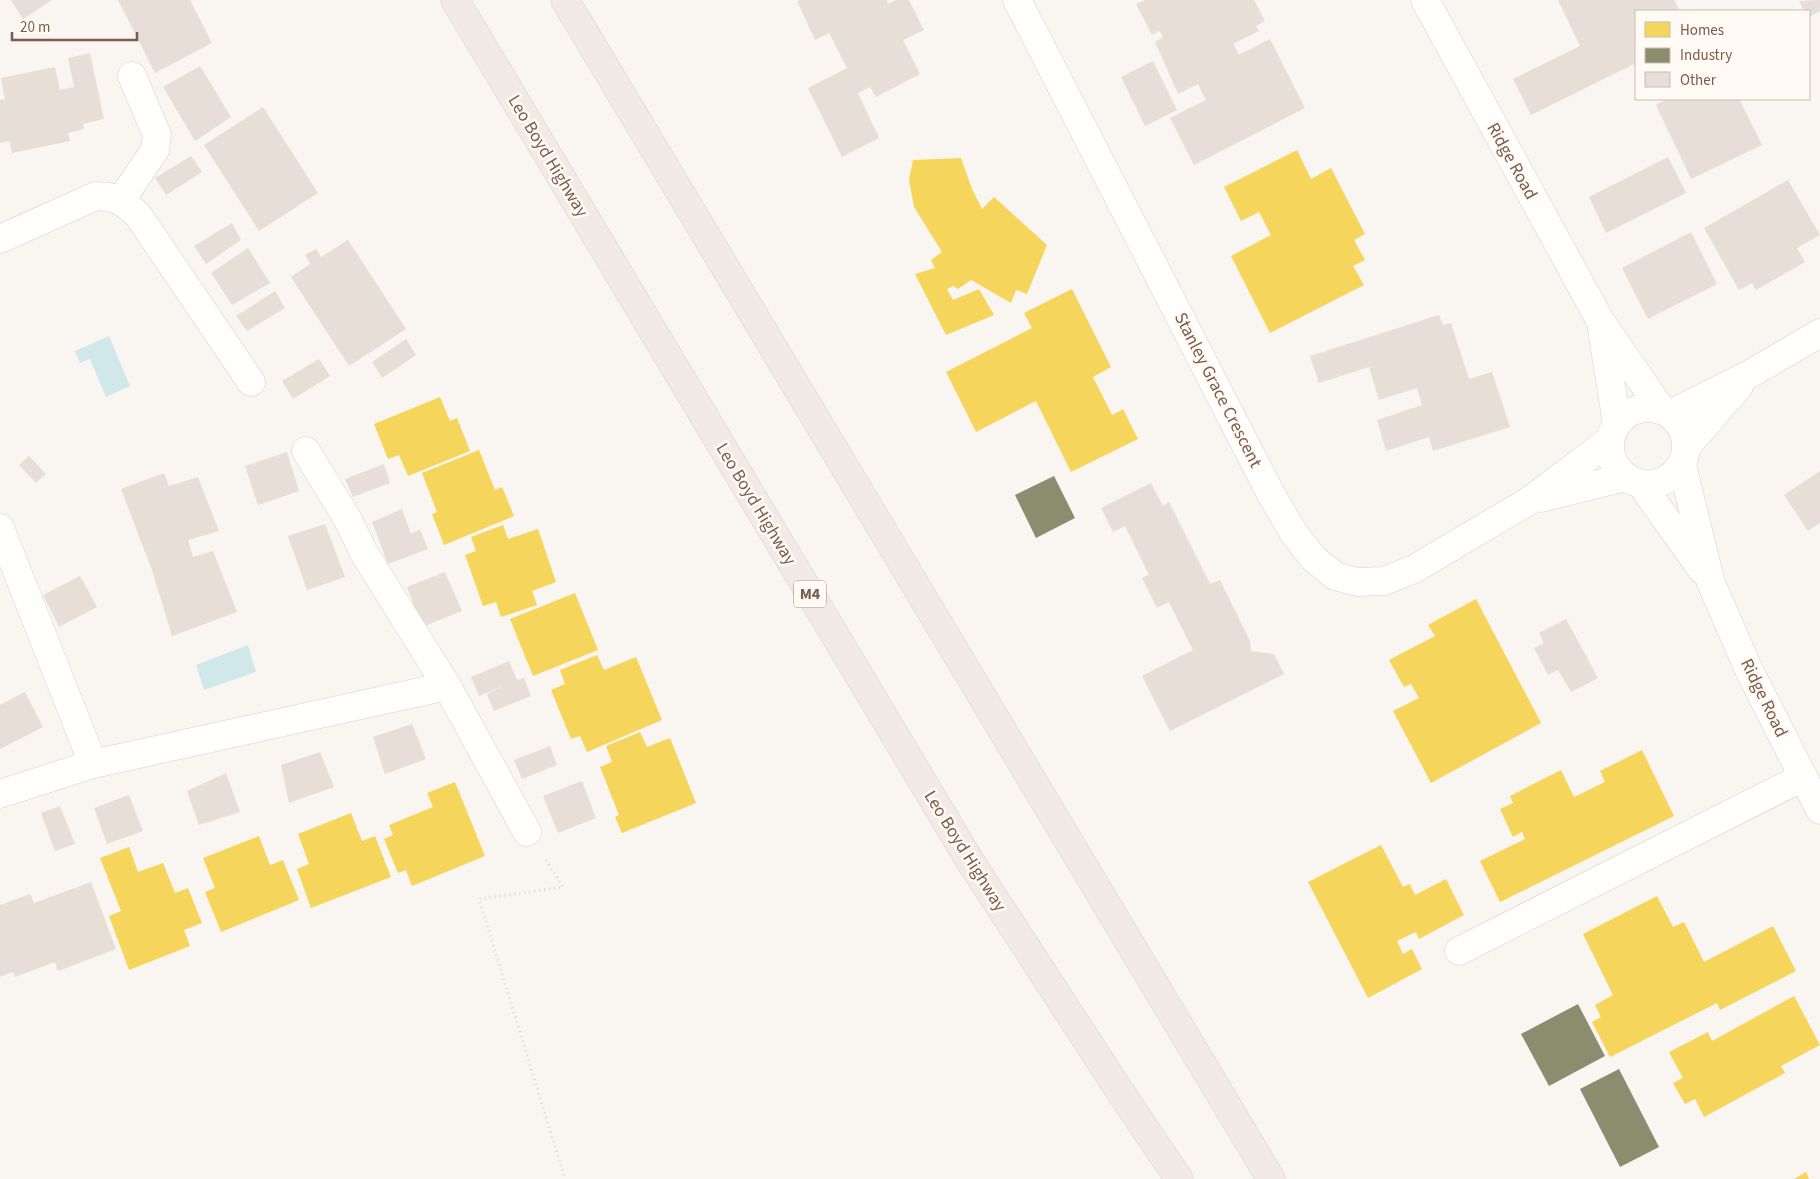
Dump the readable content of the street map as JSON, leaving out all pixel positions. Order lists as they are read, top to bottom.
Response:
{
  "streets": {
    "highway": ["Leo Boyd Highway", "M4"],
    "street": ["Ridge Road", "Stanley Grace Crescent"]
  },
  "crossings": [
    ["Ridge Road", "Stanley Grace Crescent"]
  ],
  "legend": ["Homes", "Industry", "Other"],
  "scale_bar": "20 m"
}
